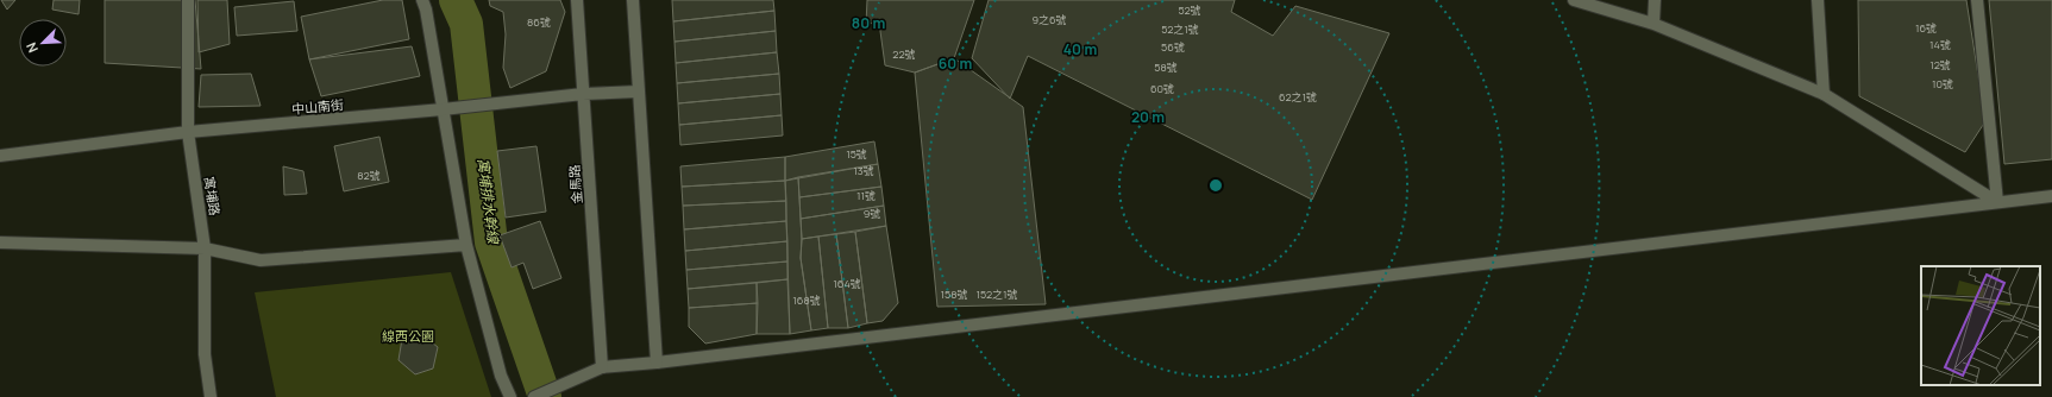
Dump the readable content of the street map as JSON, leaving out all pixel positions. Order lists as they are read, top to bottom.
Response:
{
  "streets": {
    "street": ["中山南街", "金馬路", "寓埔路"]
  },
  "crossings": [
    ["中山南街", "金馬路"],
    ["中山南街", "寓埔路"]
  ],
  "water": ["寓埔排水幹線"],
  "parks": ["線西公園"],
  "house_numbers": [
    "52號",
    "9之6號",
    "86號",
    "16號",
    "52之1號",
    "14號",
    "56號",
    "22號",
    "12號",
    "58號",
    "10號",
    "60號",
    "62之1號",
    "15號",
    "13號",
    "82號",
    "11號",
    "9號",
    "164號",
    "158號",
    "152之1號",
    "168號"
  ],
  "north": "bottom left",
  "rings": [
    "80 m",
    "40 m",
    "60 m",
    "20 m"
  ]
}
